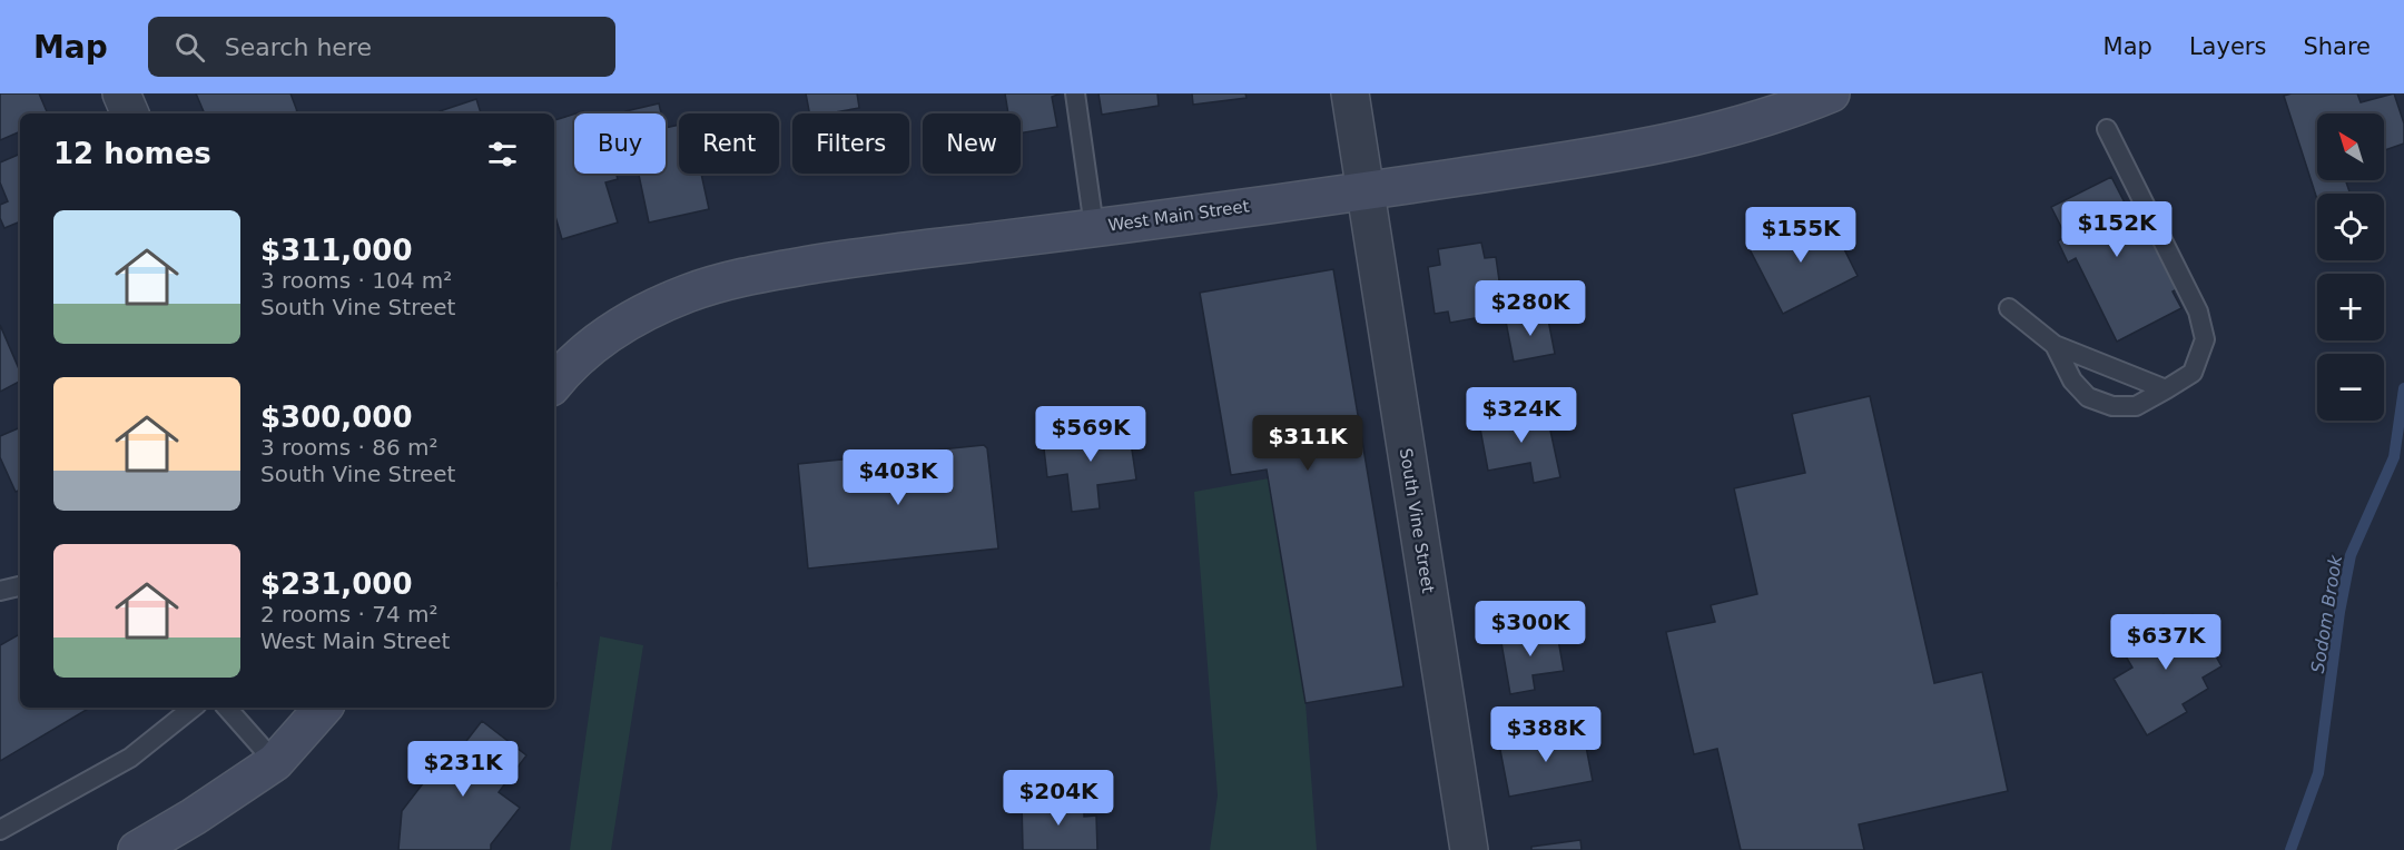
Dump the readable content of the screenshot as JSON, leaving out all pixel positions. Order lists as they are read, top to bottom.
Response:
{
  "streets": {
    "main road": ["West Main Street"],
    "street": ["South Vine Street"]
  },
  "crossings": [
    ["West Main Street", "South Vine Street"]
  ],
  "water": ["Sodom Brook"],
  "north": "top left",
  "page": {
    "header": "Map",
    "search": "Search here",
    "nav": ["Map", "Layers", "Share"],
    "map_buttons": ["+", "−"],
    "chip": [
      "Buy",
      "Rent",
      "Filters",
      "New"
    ],
    "heading": "12 homes",
    "list": [
      {
        "name": "$311,000",
        "note": "3 rooms · 104 m² · South Vine Street"
      },
      {
        "name": "$300,000",
        "note": "3 rooms · 86 m² · South Vine Street"
      },
      {
        "name": "$231,000",
        "note": "2 rooms · 74 m² · West Main Street"
      }
    ],
    "price": [
      "$152K",
      "$155K",
      "$280K",
      "$324K",
      "$569K",
      "$311K",
      "$403K",
      "$300K",
      "$637K",
      "$388K",
      "$231K",
      "$204K"
    ]
  }
}
